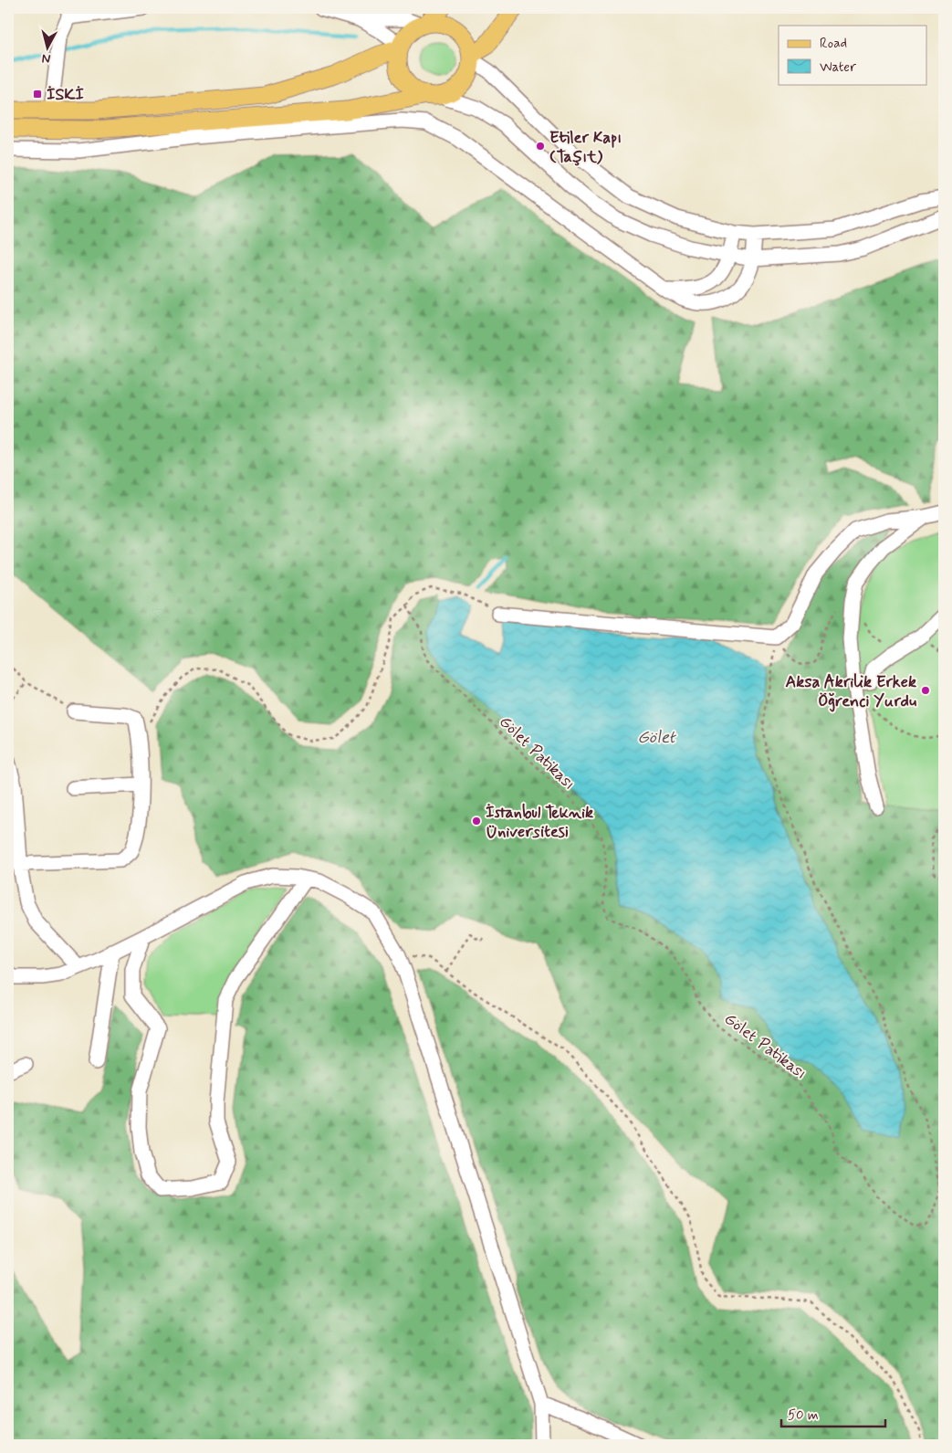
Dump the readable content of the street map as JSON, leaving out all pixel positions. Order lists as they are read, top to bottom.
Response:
{
  "streets": {
    "path": ["Gölet Patikası"]
  },
  "water": ["Gölet"],
  "places": {
    "transit": ["İSKİ"],
    "other": ["Etiler Kapı (Taşıt)", "Aksa Akrilik Erkek Öğrenci Yurdu", "İstanbul Teknik Üniversitesi"]
  },
  "legend": ["Road", "Water"],
  "scale_bar": "50 m",
  "north": "bottom"
}
